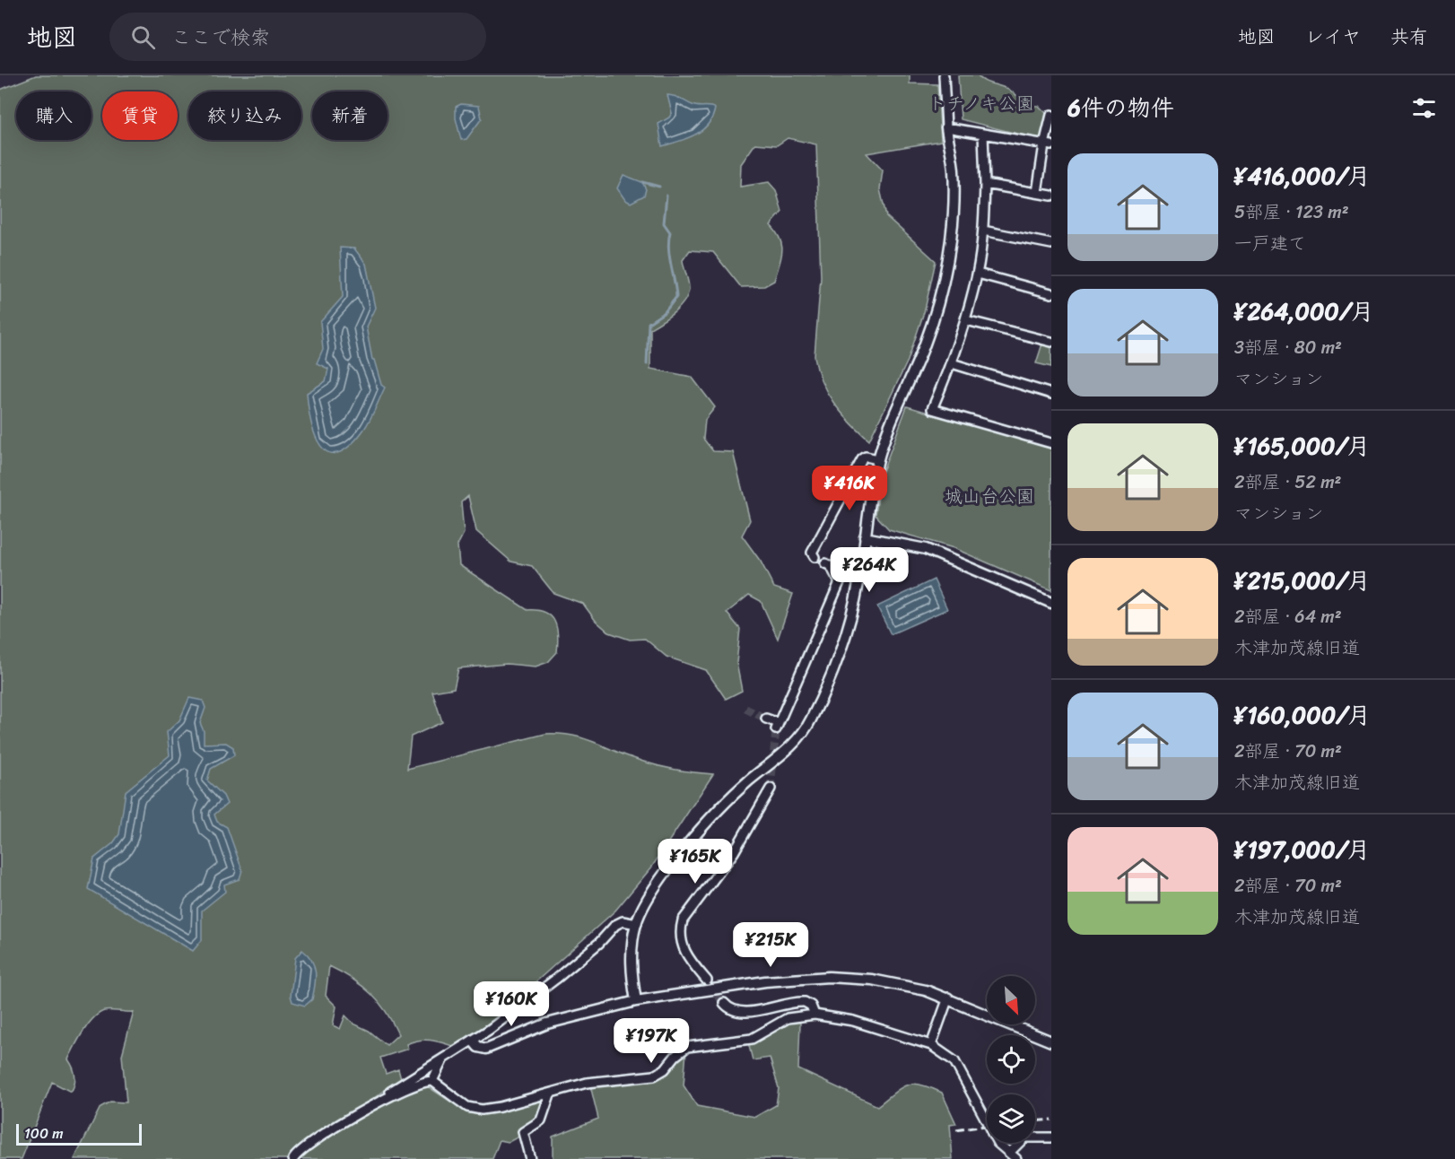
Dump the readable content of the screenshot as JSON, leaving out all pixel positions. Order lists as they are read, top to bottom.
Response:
{
  "parks": ["トチノキ公園", "城山台公園"],
  "scale_bar": "100 m",
  "north": "bottom right",
  "page": {
    "header": "地図",
    "search": "ここで検索",
    "nav": ["地図", "レイヤ", "共有"],
    "heading": "6件の物件",
    "chip": [
      "購入",
      "賃貸",
      "絞り込み",
      "新着"
    ],
    "list": [
      {
        "name": "¥416,000/月",
        "note": "5部屋 · 123 m² · 一戸建て"
      },
      {
        "name": "¥264,000/月",
        "note": "3部屋 · 80 m² · マンション"
      },
      {
        "name": "¥165,000/月",
        "note": "2部屋 · 52 m² · マンション"
      },
      {
        "name": "¥215,000/月",
        "note": "2部屋 · 64 m² · 木津加茂線旧道"
      },
      {
        "name": "¥160,000/月",
        "note": "2部屋 · 70 m² · 木津加茂線旧道"
      },
      {
        "name": "¥197,000/月",
        "note": "2部屋 · 70 m² · 木津加茂線旧道"
      }
    ],
    "price": [
      "¥416K",
      "¥264K",
      "¥165K",
      "¥215K",
      "¥160K",
      "¥197K"
    ],
    "scale": "100 m"
  }
}
